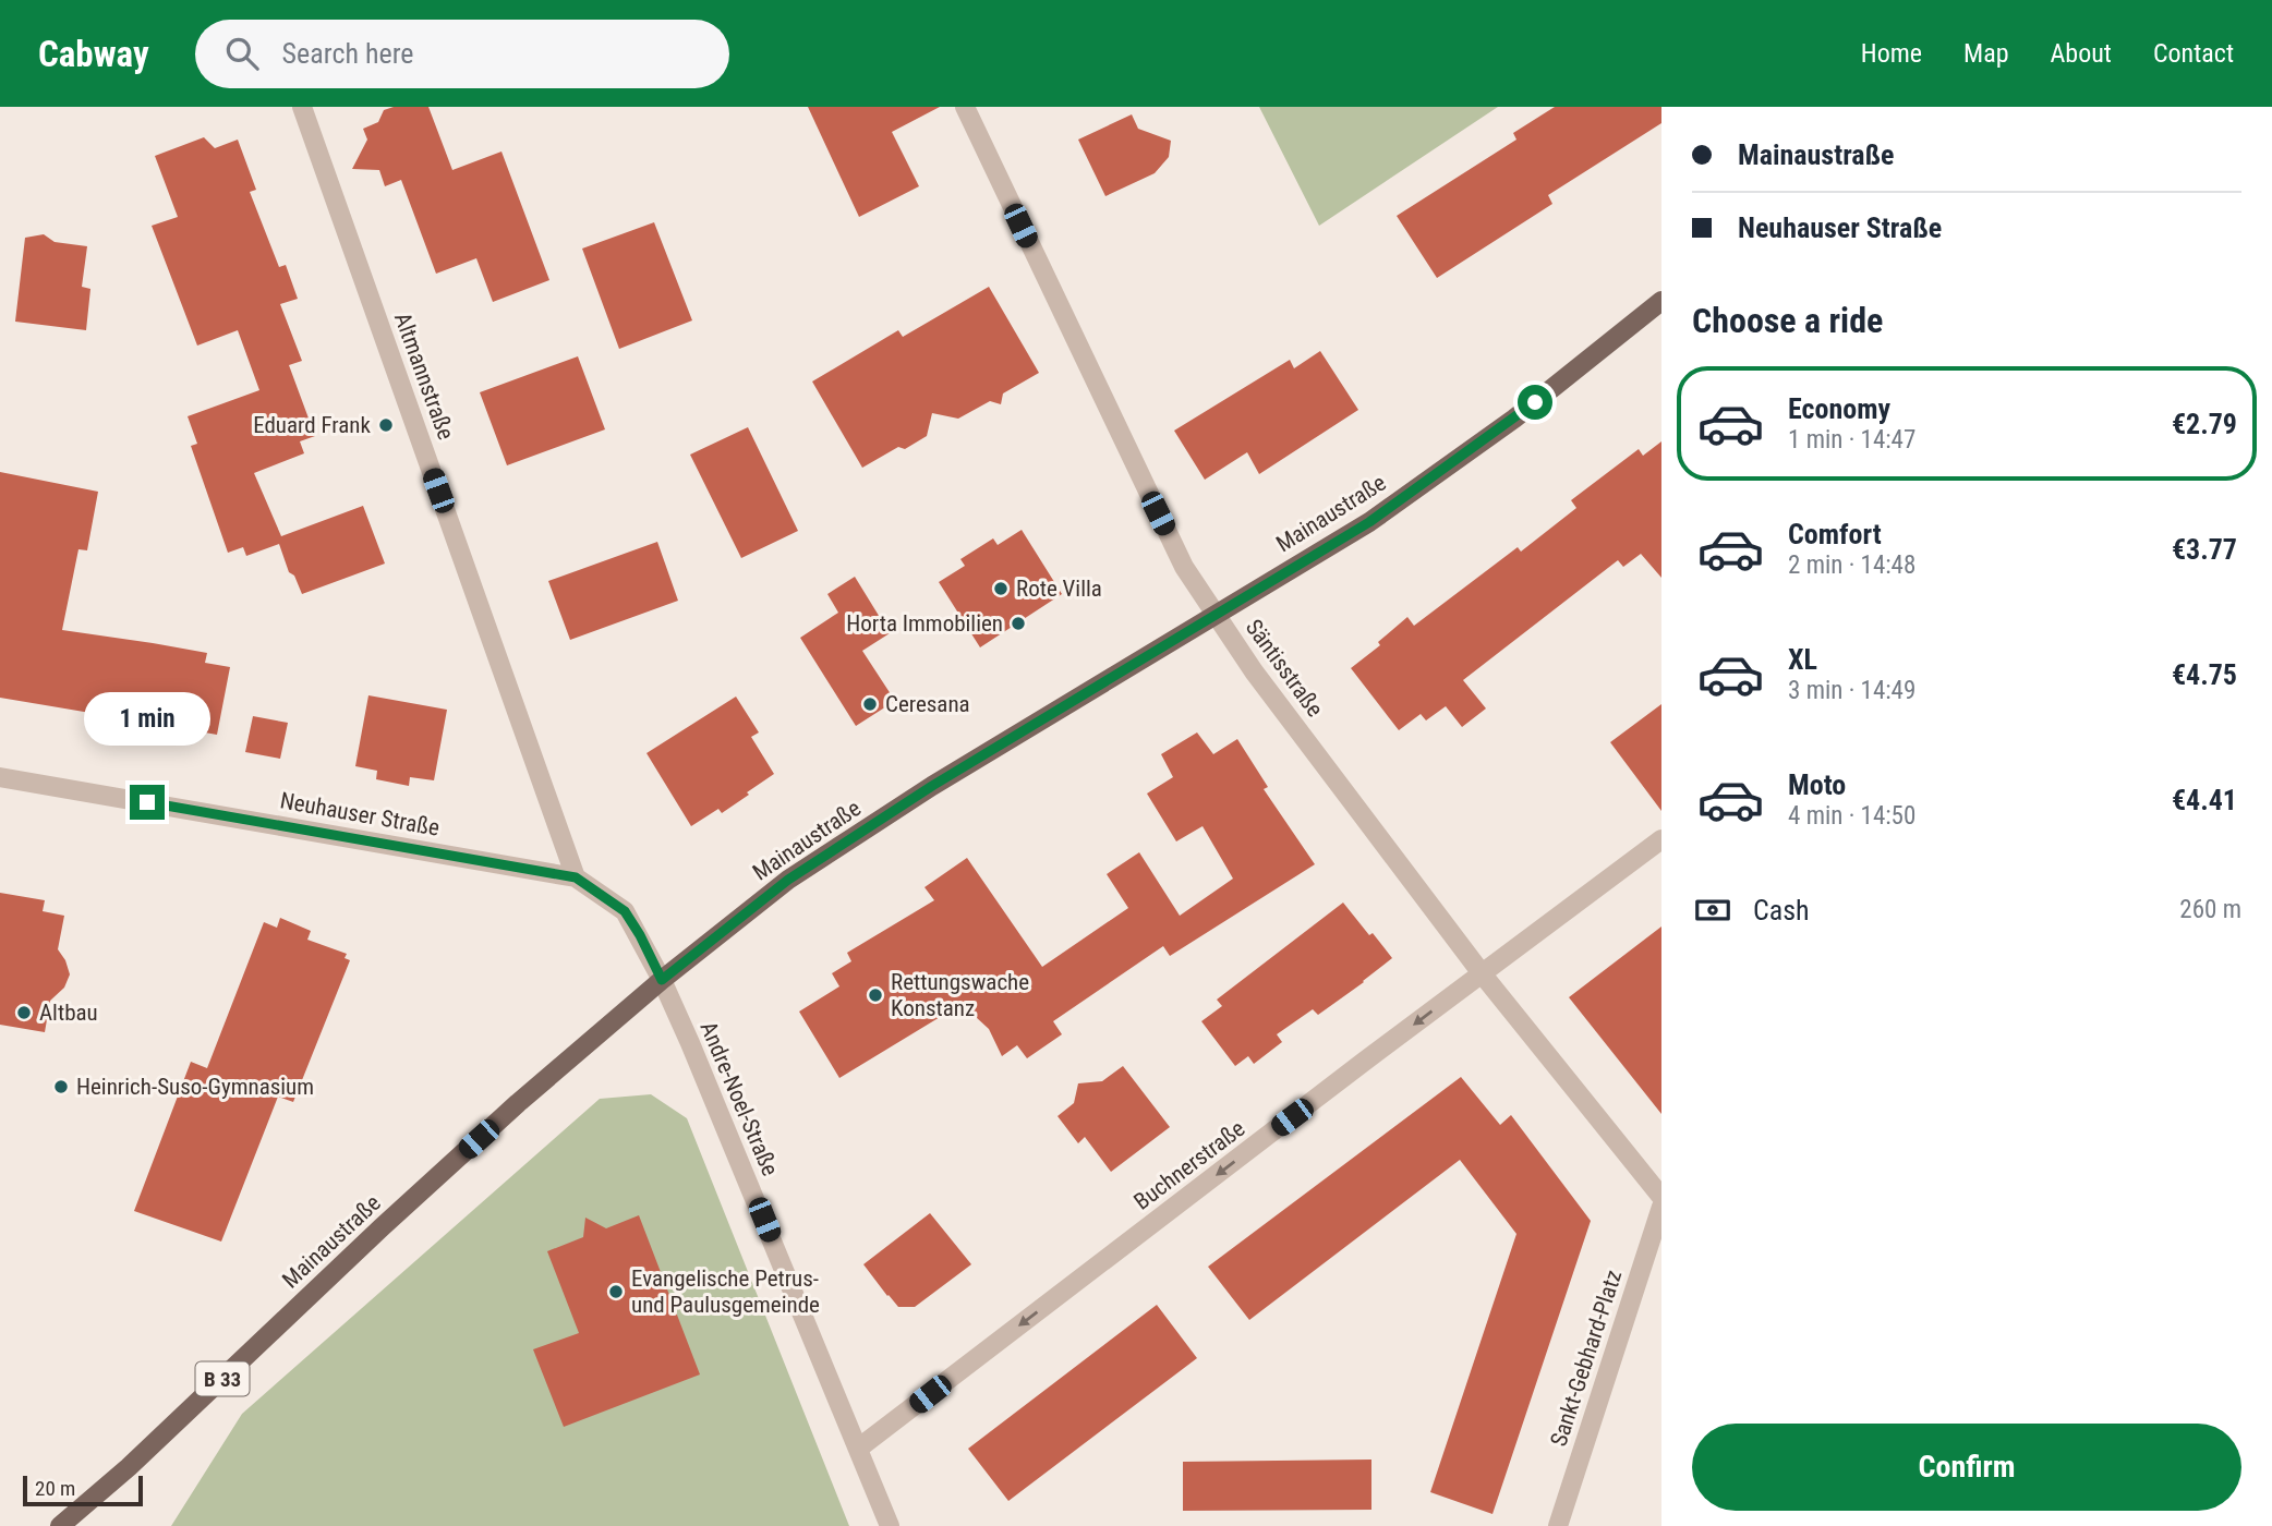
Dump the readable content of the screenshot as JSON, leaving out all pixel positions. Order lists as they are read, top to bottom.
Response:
{
  "streets": {
    "main road": ["Mainaustraße", "B 33"],
    "street": [
      "Altmannstraße",
      "Säntisstraße",
      "Neuhauser Straße",
      "Andre-Noel-Straße",
      "Buchnerstraße",
      "Sankt-Gebhard-Platz"
    ]
  },
  "crossings": [
    ["Altmannstraße", "Neuhauser Straße"],
    ["Mainaustraße", "Säntisstraße"],
    ["Mainaustraße", "Neuhauser Straße"],
    ["Mainaustraße", "Andre-Noel-Straße"],
    ["Säntisstraße", "Buchnerstraße"],
    ["Neuhauser Straße", "Andre-Noel-Straße"],
    ["Andre-Noel-Straße", "Buchnerstraße"]
  ],
  "one_way": ["Buchnerstraße"],
  "places": [
    "Eduard Frank",
    "Rote Villa",
    "Horta Immobilien",
    "Ceresana",
    "Rettungswache Konstanz",
    "Altbau",
    "Heinrich-Suso-Gymnasium",
    "Evangelische Petrus- und Paulusgemeinde"
  ],
  "scale_bar": "20 m",
  "page": {
    "header": "Cabway",
    "search": "Search here",
    "nav": [
      "Home",
      "Map",
      "About",
      "Contact"
    ],
    "banner": ["Mainaustraße", "Neuhauser Straße"],
    "heading": "Choose a ride",
    "list": [
      {
        "name": "Economy",
        "note": "1 min · 14:47",
        "value": "€2.79"
      },
      {
        "name": "Comfort",
        "note": "2 min · 14:48",
        "value": "€3.77"
      },
      {
        "name": "XL",
        "note": "3 min · 14:49",
        "value": "€4.75"
      },
      {
        "name": "Moto",
        "note": "4 min · 14:50",
        "value": "€4.41"
      }
    ],
    "bubble": "1 min",
    "pay": ["Cash", "260 m"],
    "buttons": "Confirm",
    "scale": "20 m"
  }
}
